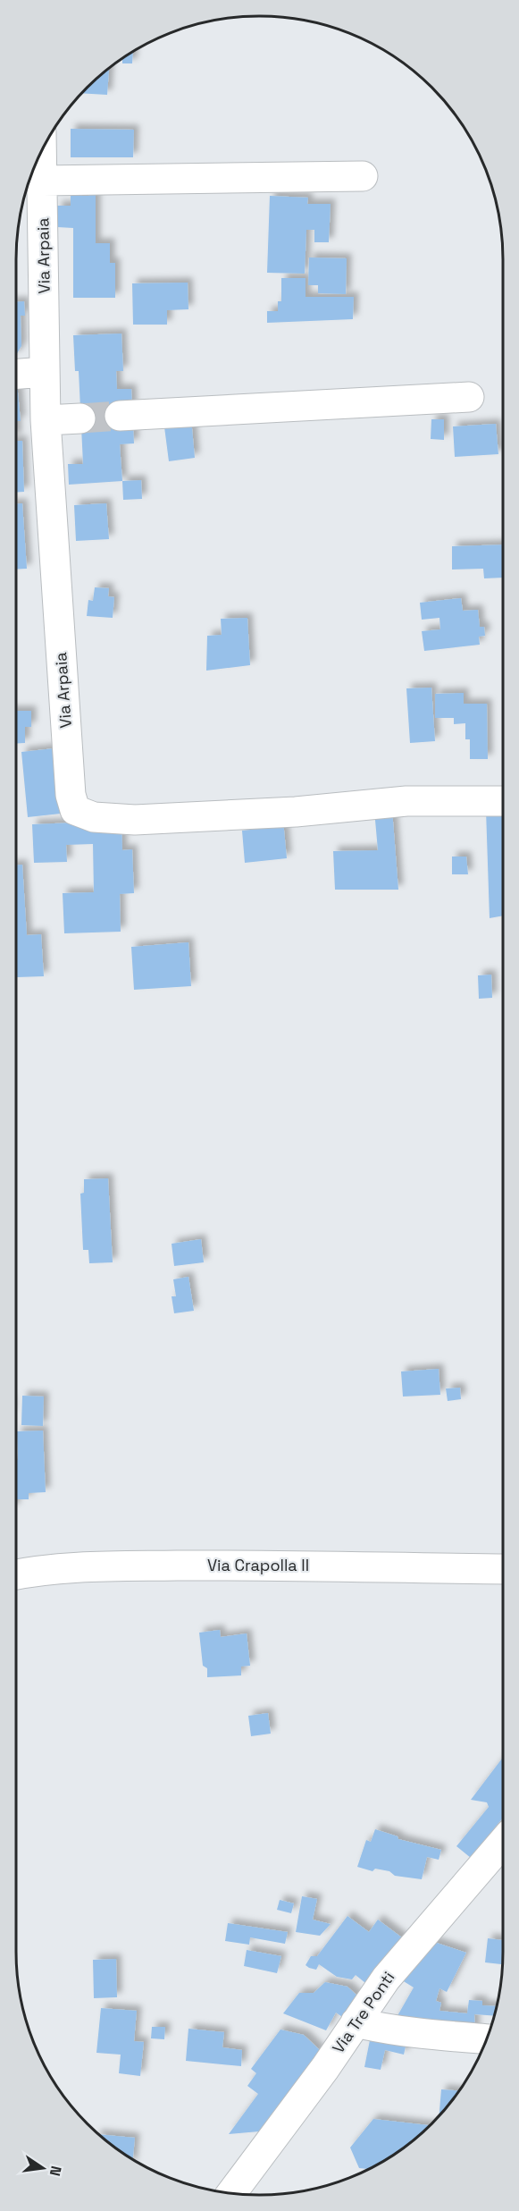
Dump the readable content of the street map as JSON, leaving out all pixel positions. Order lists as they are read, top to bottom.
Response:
{
  "streets": {
    "street": ["Via Arpaia", "Via Crapolla II", "Via Tre Ponti"]
  },
  "north": "right"
}
